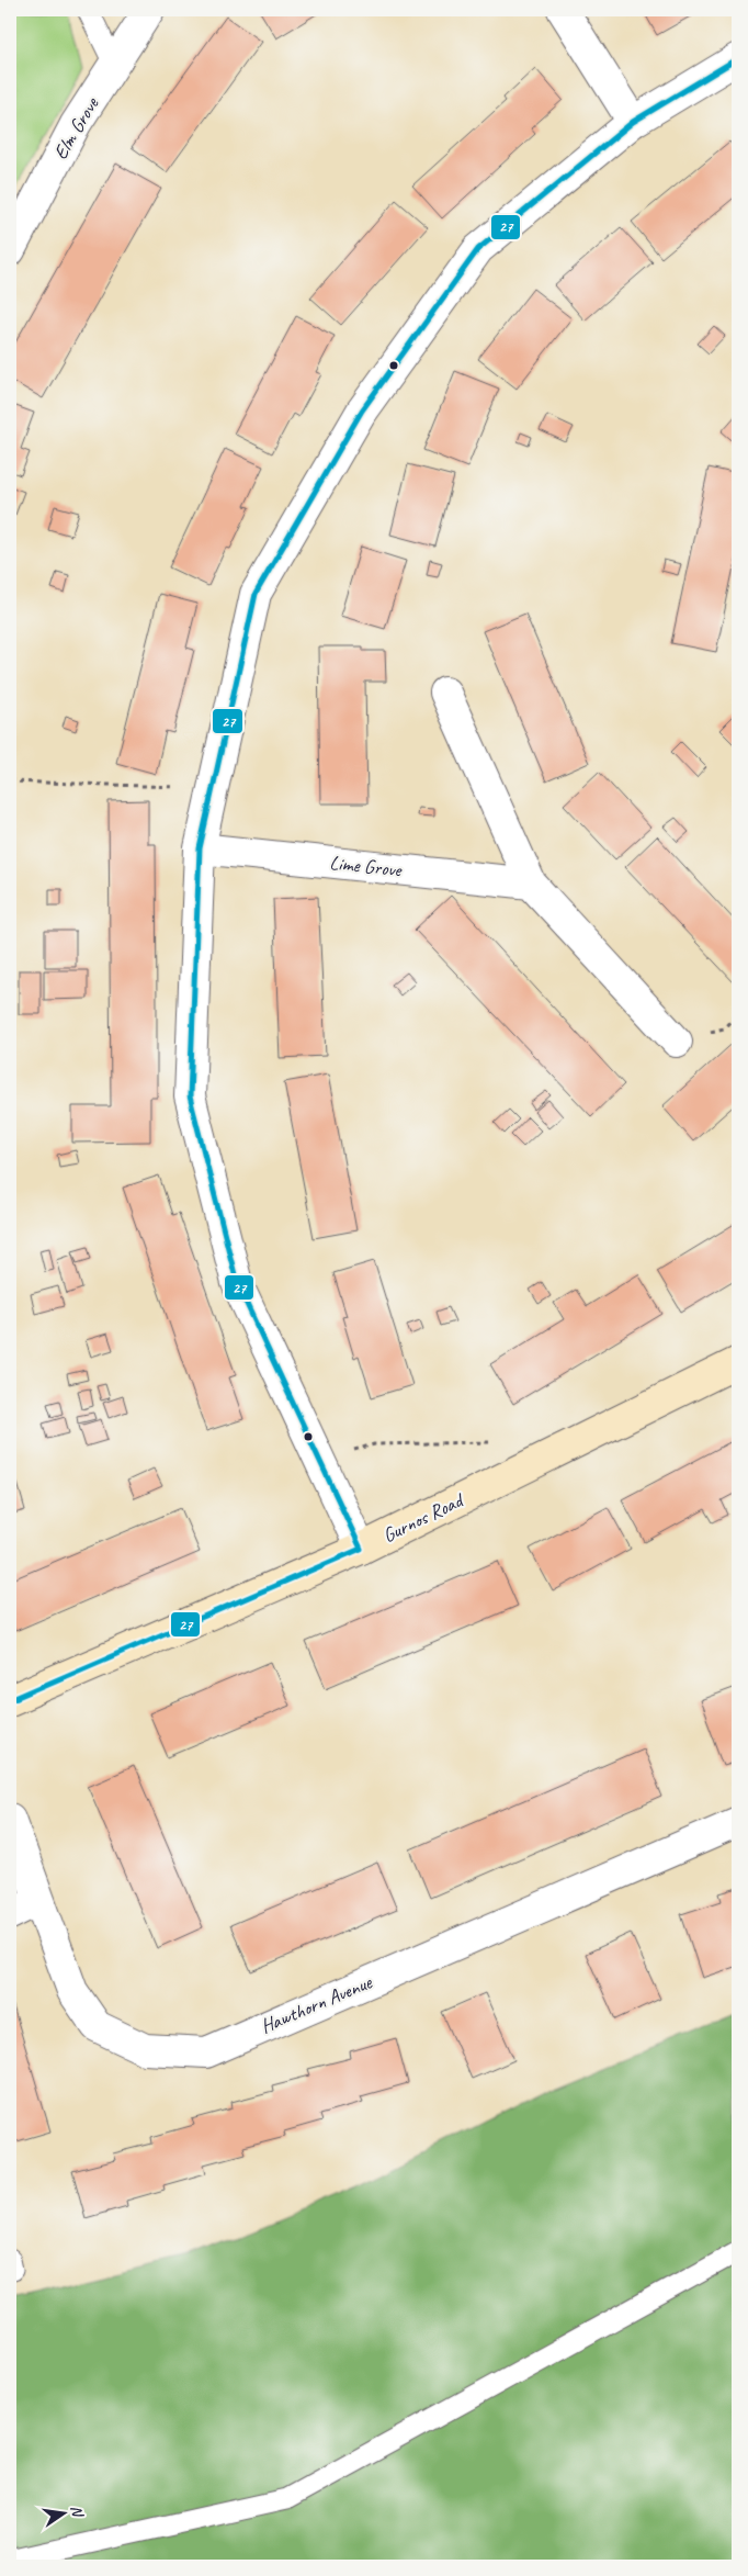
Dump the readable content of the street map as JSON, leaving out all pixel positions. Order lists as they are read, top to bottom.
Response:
{
  "streets": {
    "street": [
      "Elm Grove",
      "Lime Grove",
      "Gurnos Road",
      "Hawthorn Avenue"
    ]
  },
  "lines": ["transit line 27"],
  "north": "right"
}
